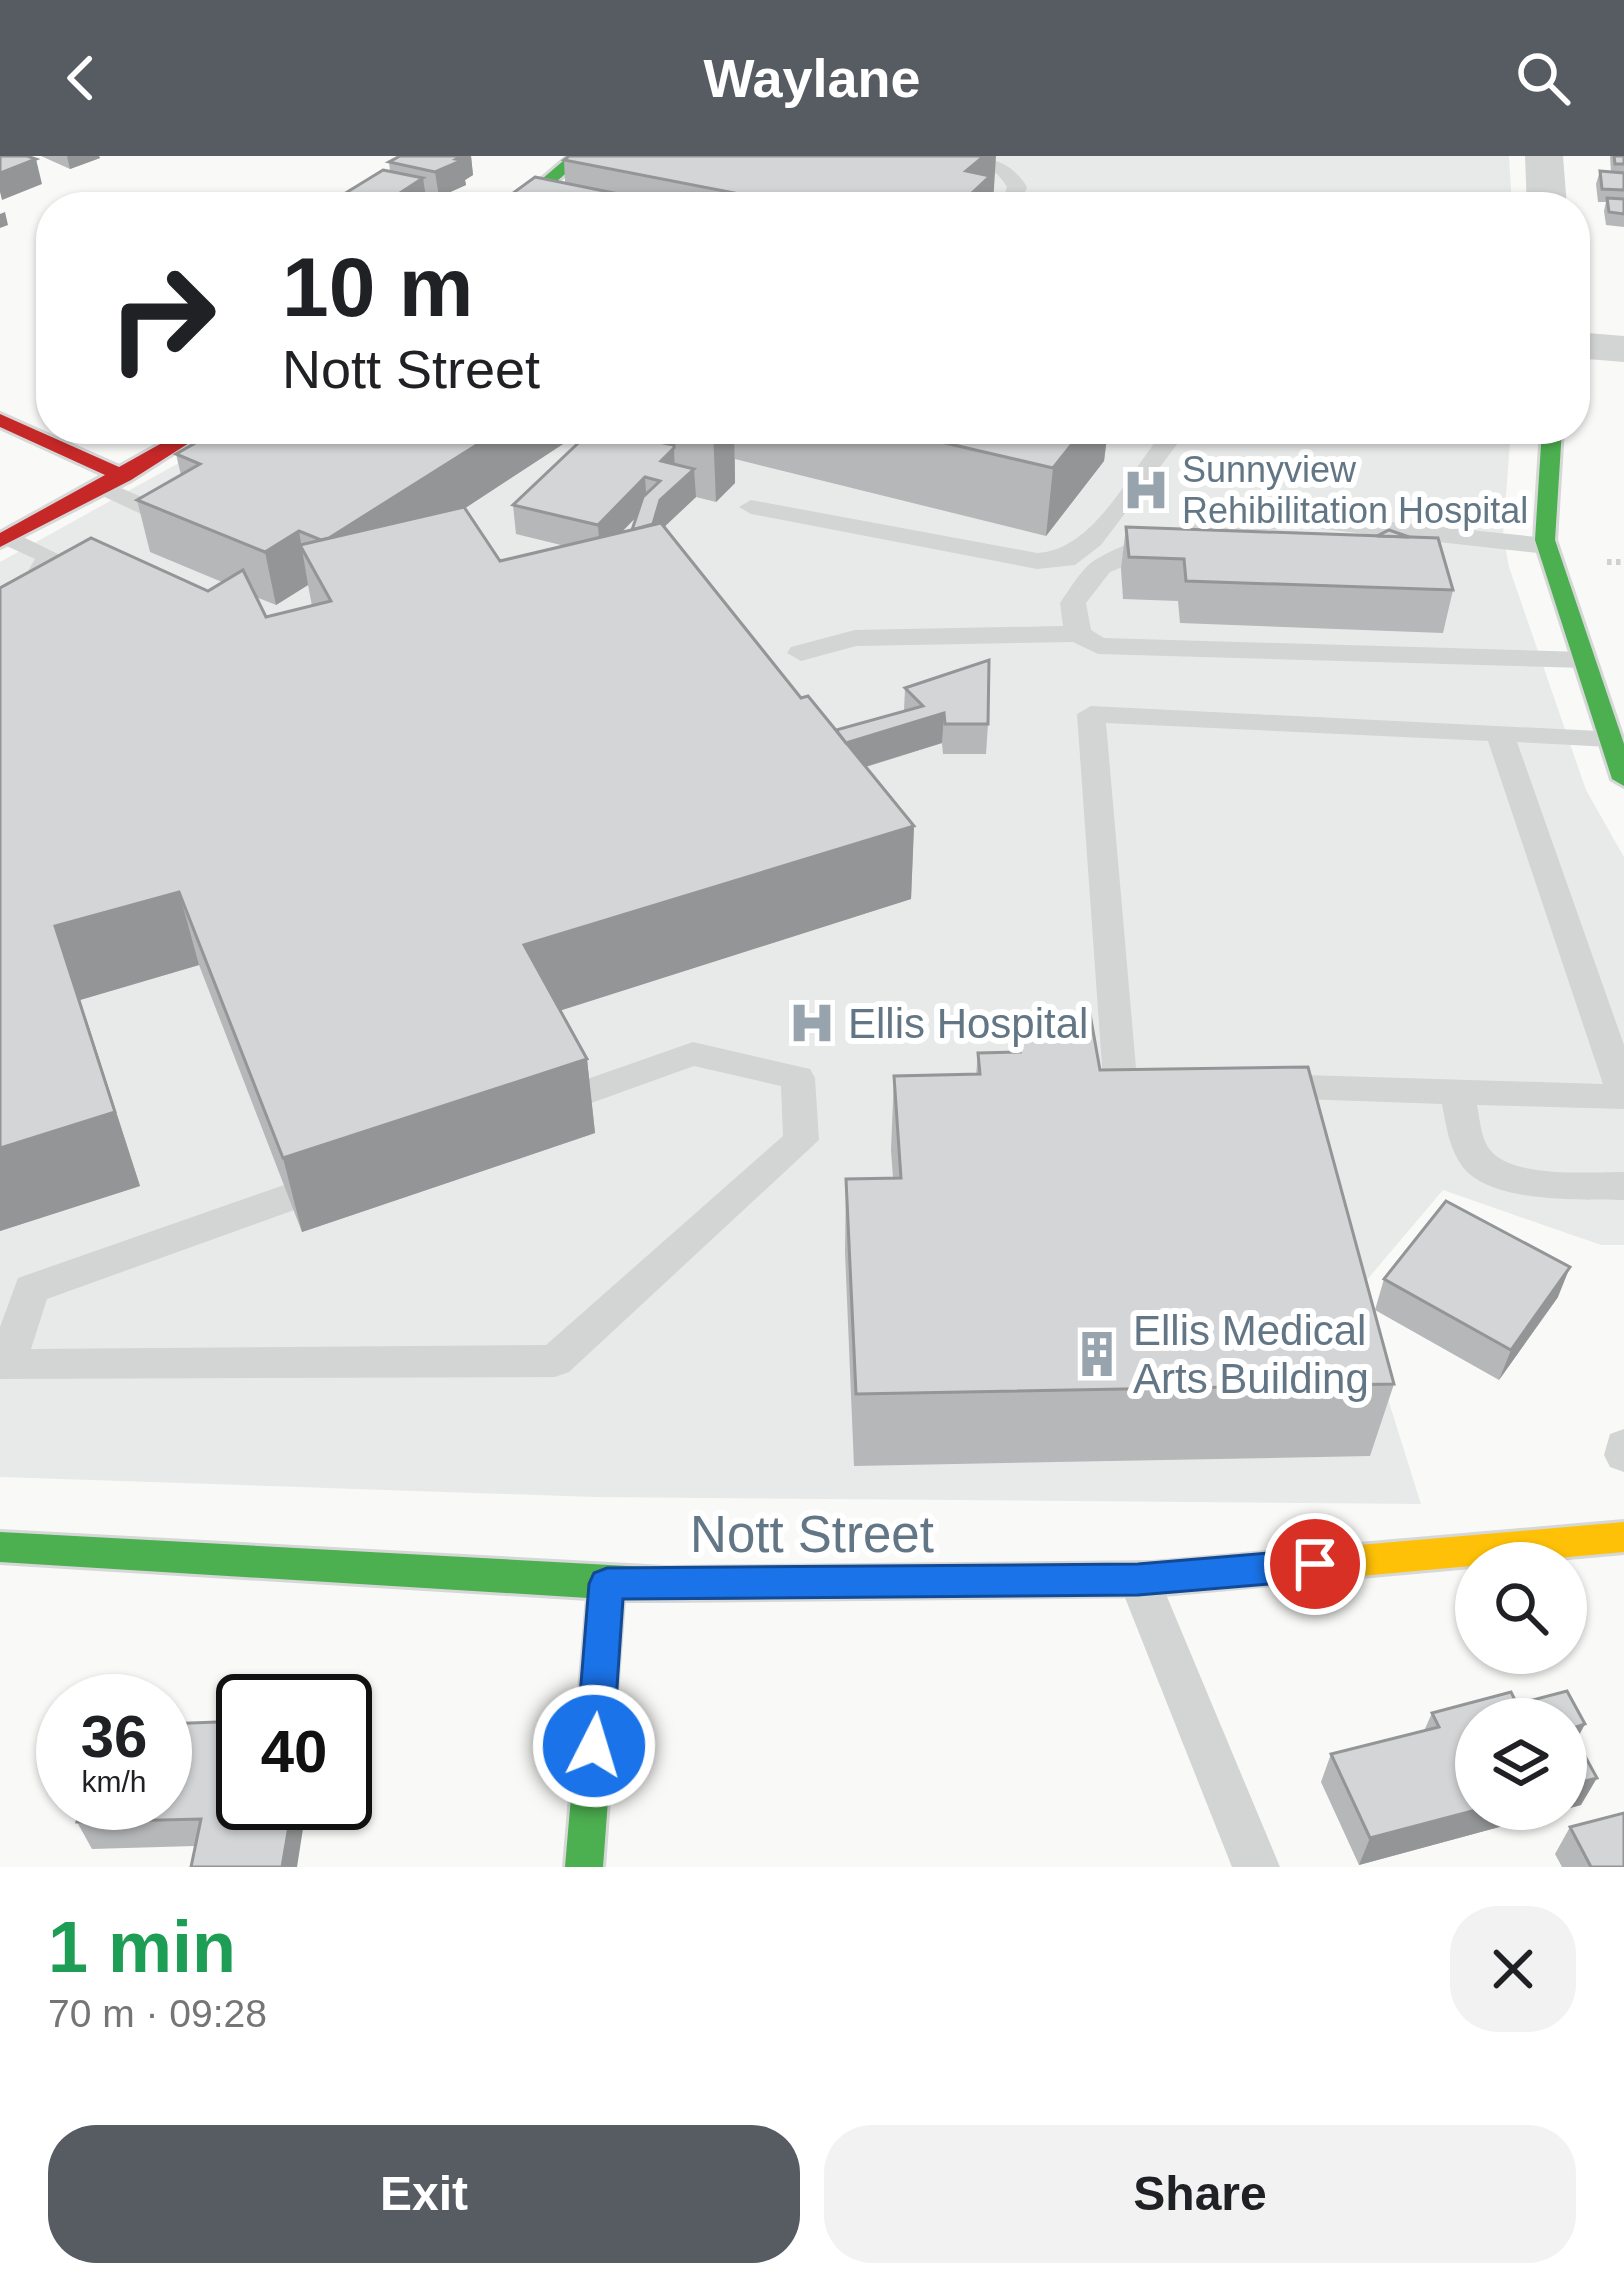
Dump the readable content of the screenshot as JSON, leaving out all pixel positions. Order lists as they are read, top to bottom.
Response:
{
  "streets": {
    "street": ["Nott Street"]
  },
  "places": {
    "hospital": ["Sunnyview Rehibilitation Hospital", "Ellis Hospital"],
    "building": ["Ellis Medical Arts Building"]
  },
  "page": {
    "header": "Waylane",
    "turn": ["10 m", "Nott Street"],
    "speed": "36 km/h",
    "limit": "40",
    "heading": ["1 min", "70 m · 09:28"],
    "buttons": ["Exit", "Share"]
  }
}
